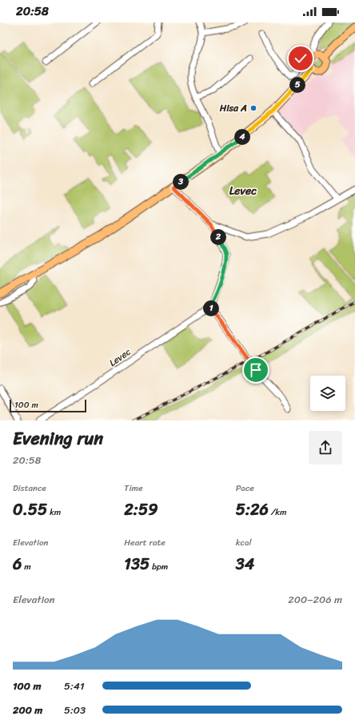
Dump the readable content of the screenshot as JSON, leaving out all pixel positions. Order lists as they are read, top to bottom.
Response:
{
  "streets": {
    "street": ["Levec"]
  },
  "districts": ["Levec"],
  "places": ["Hisa A"],
  "scale_bar": "100 m",
  "page": {
    "status": "20:58",
    "pins": [
      "5",
      "4",
      "3",
      "2",
      "1"
    ],
    "scale": "100 m",
    "heading": ["Evening run", "20:58"],
    "stats": [
      ["Distance", "0.55 km"],
      ["Time", "2:59"],
      ["Pace", "5:26 /km"],
      ["Elevation", "6 m"],
      ["Heart rate", "135 bpm"],
      ["kcal", "34"]
    ],
    "chart": ["Elevation", "200–206 m"],
    "list": [
      {
        "name": "100 m",
        "note": "5:41"
      },
      {
        "name": "200 m",
        "note": "5:03"
      }
    ]
  }
}
